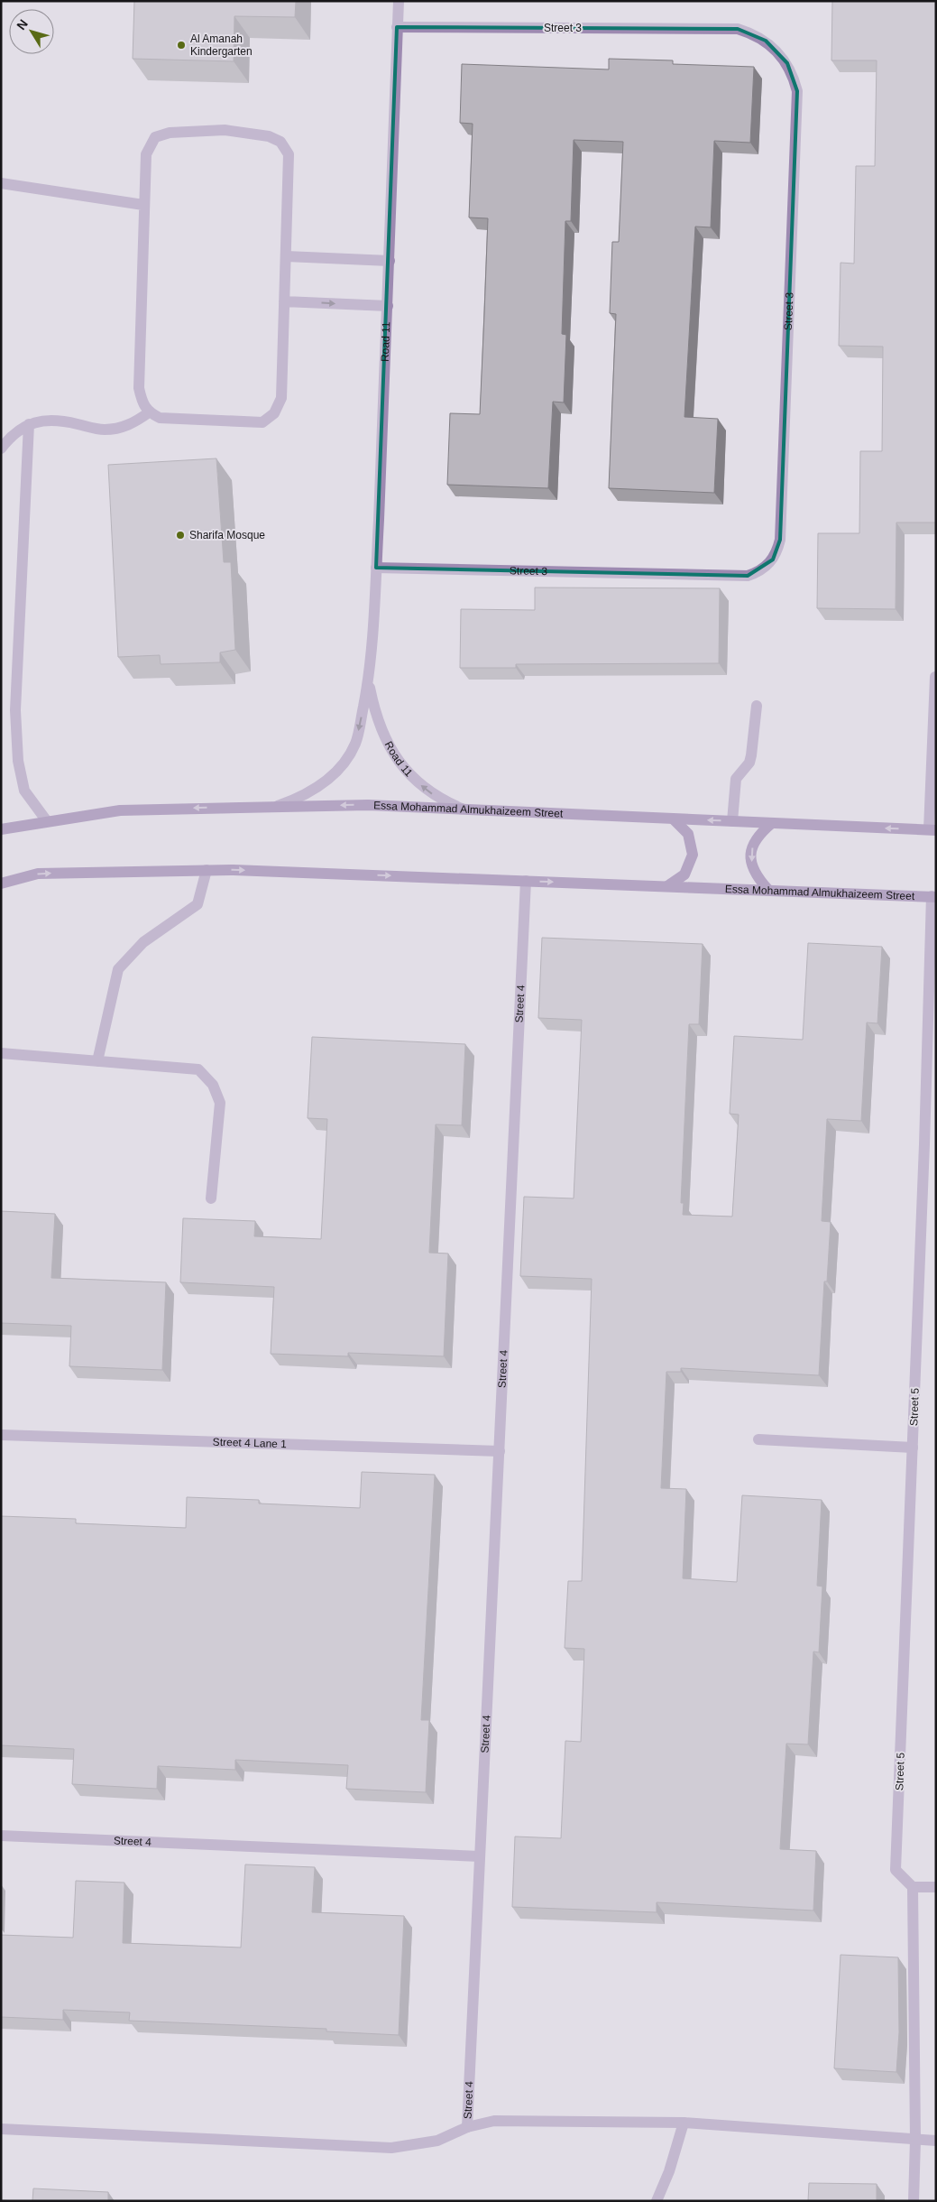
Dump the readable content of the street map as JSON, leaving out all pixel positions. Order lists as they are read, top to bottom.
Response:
{
  "streets": {
    "street": [
      "Street 3",
      "Road 11",
      "Essa Mohammad Almukhaizeem Street",
      "Street 4",
      "Street 5",
      "Street 4 Lane 1"
    ]
  },
  "crossings": [
    ["Street 3", "Road 11"],
    ["Road 11", "Essa Mohammad Almukhaizeem Street"],
    ["Essa Mohammad Almukhaizeem Street", "Street 4"],
    ["Essa Mohammad Almukhaizeem Street", "Street 5"],
    ["Street 4", "Street 4 Lane 1"]
  ],
  "places": ["Al Amanah Kindergarten", "Sharifa Mosque"],
  "north": "top left"
}
